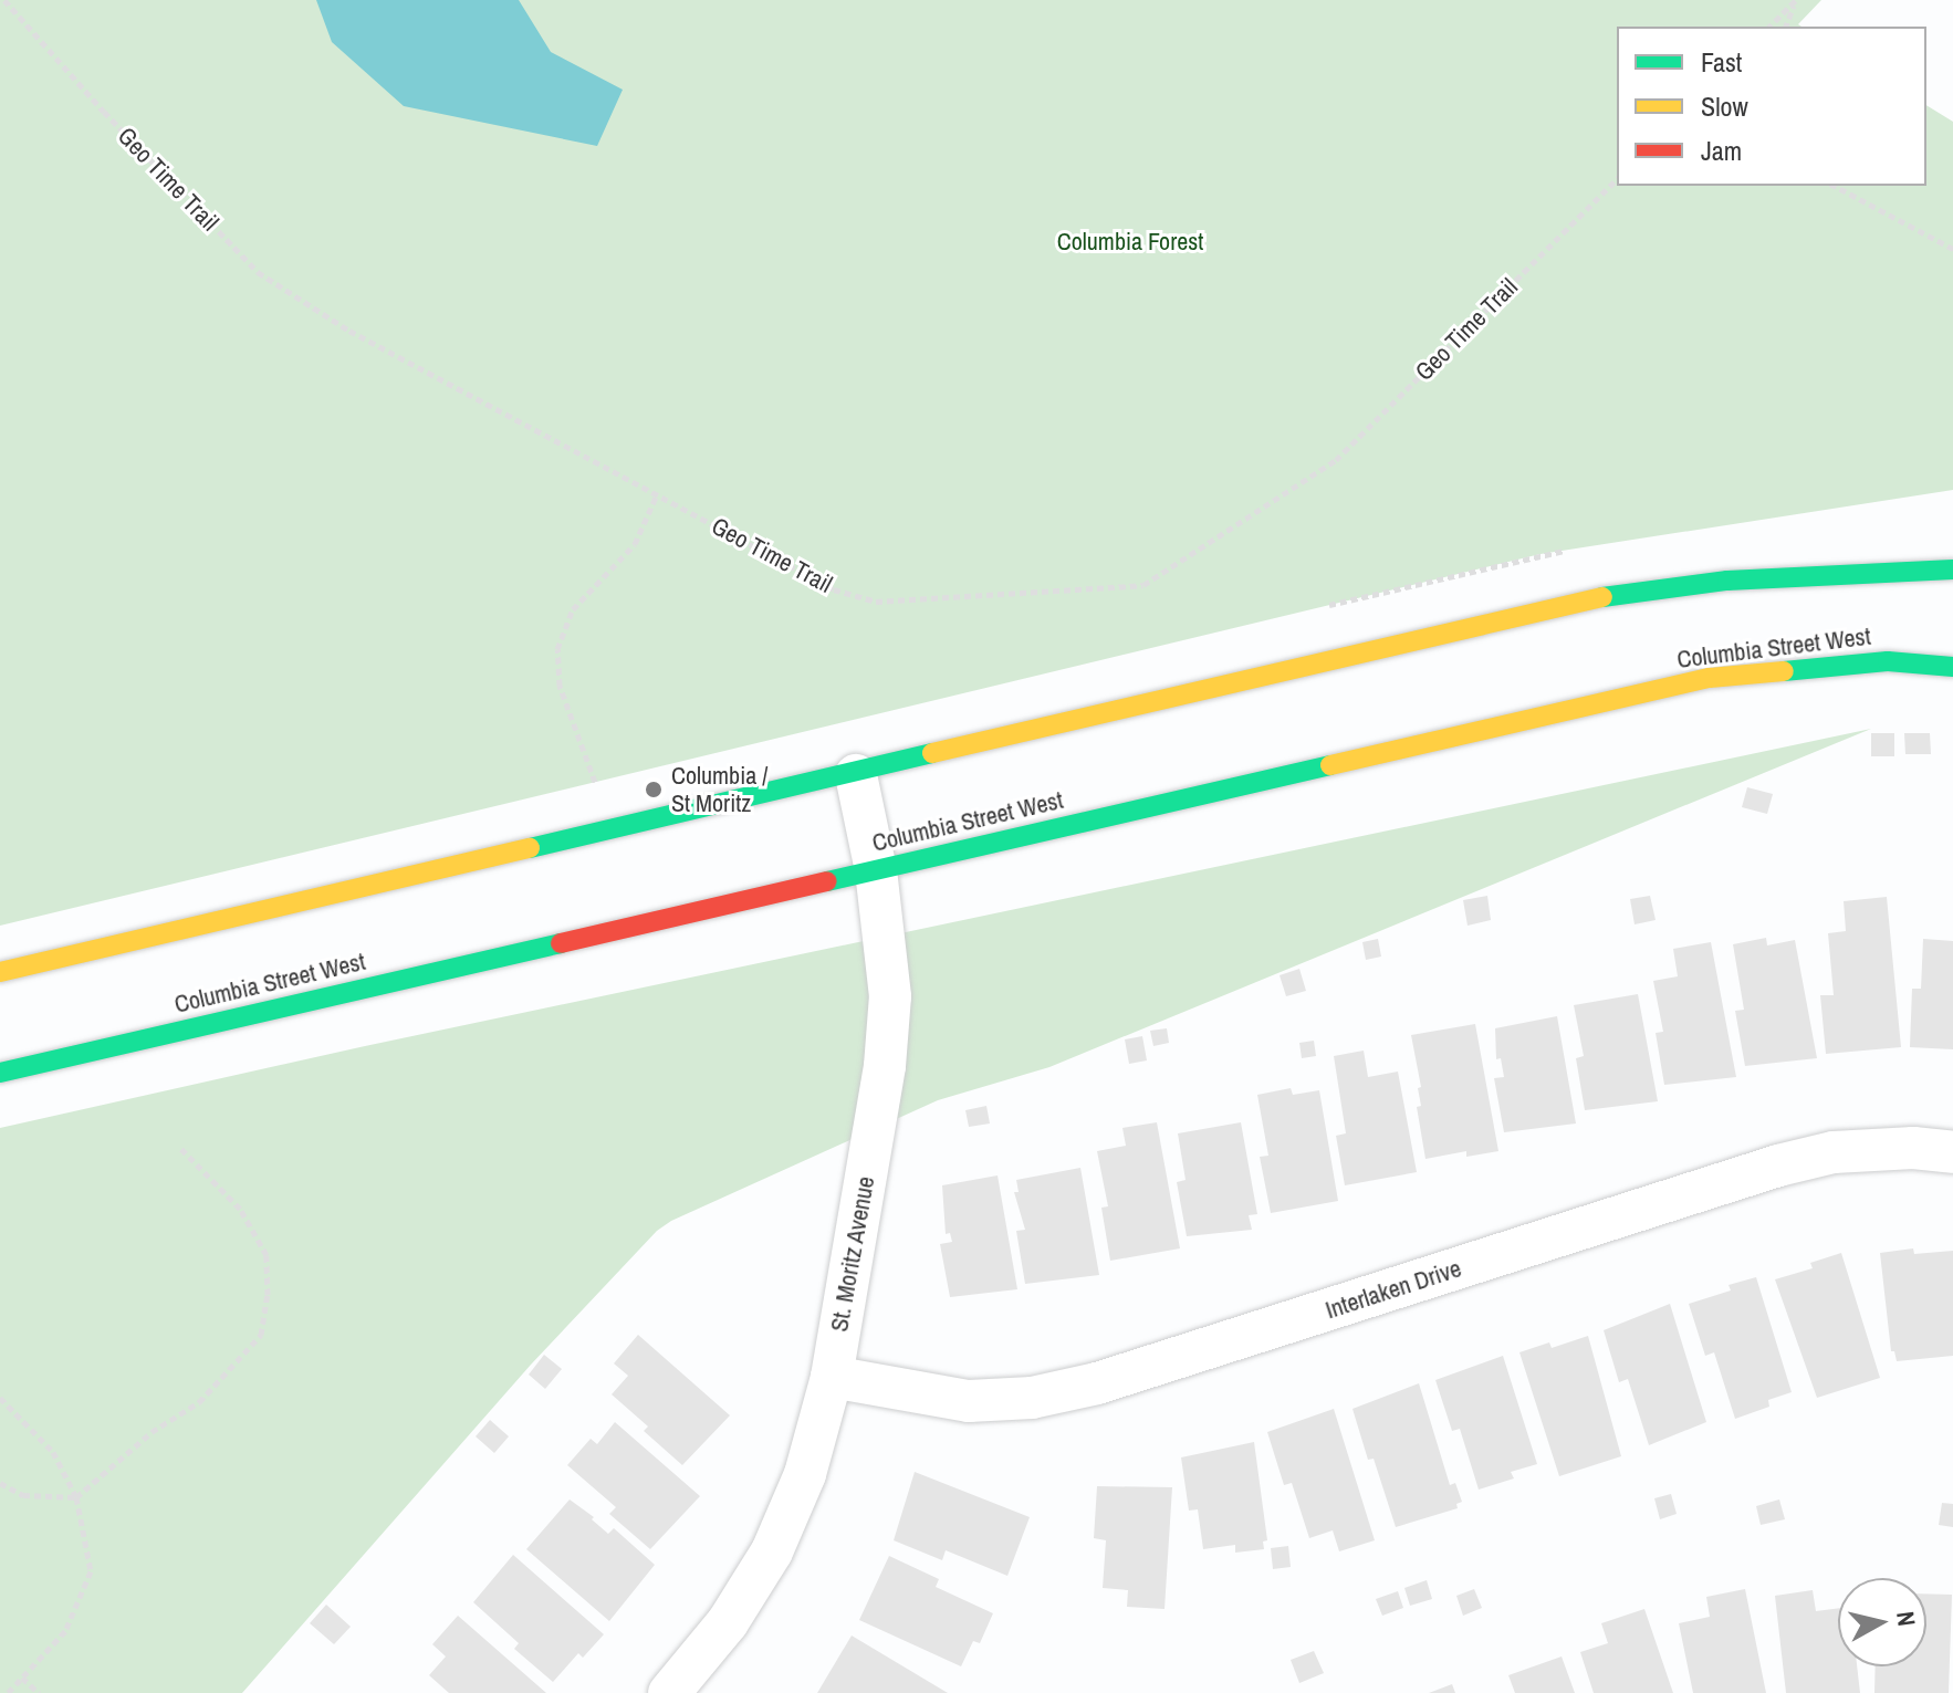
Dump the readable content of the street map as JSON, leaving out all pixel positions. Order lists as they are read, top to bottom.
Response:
{
  "streets": {
    "main road": ["Columbia Street West"],
    "street": ["St. Moritz Avenue", "Interlaken Drive"],
    "path": ["Geo Time Trail"]
  },
  "crossings": [
    ["Columbia Street West", "St. Moritz Avenue"],
    ["St. Moritz Avenue", "Interlaken Drive"]
  ],
  "parks": ["Columbia Forest"],
  "places": ["Columbia / St Moritz"],
  "legend": ["Fast", "Slow", "Jam"],
  "north": "right"
}
